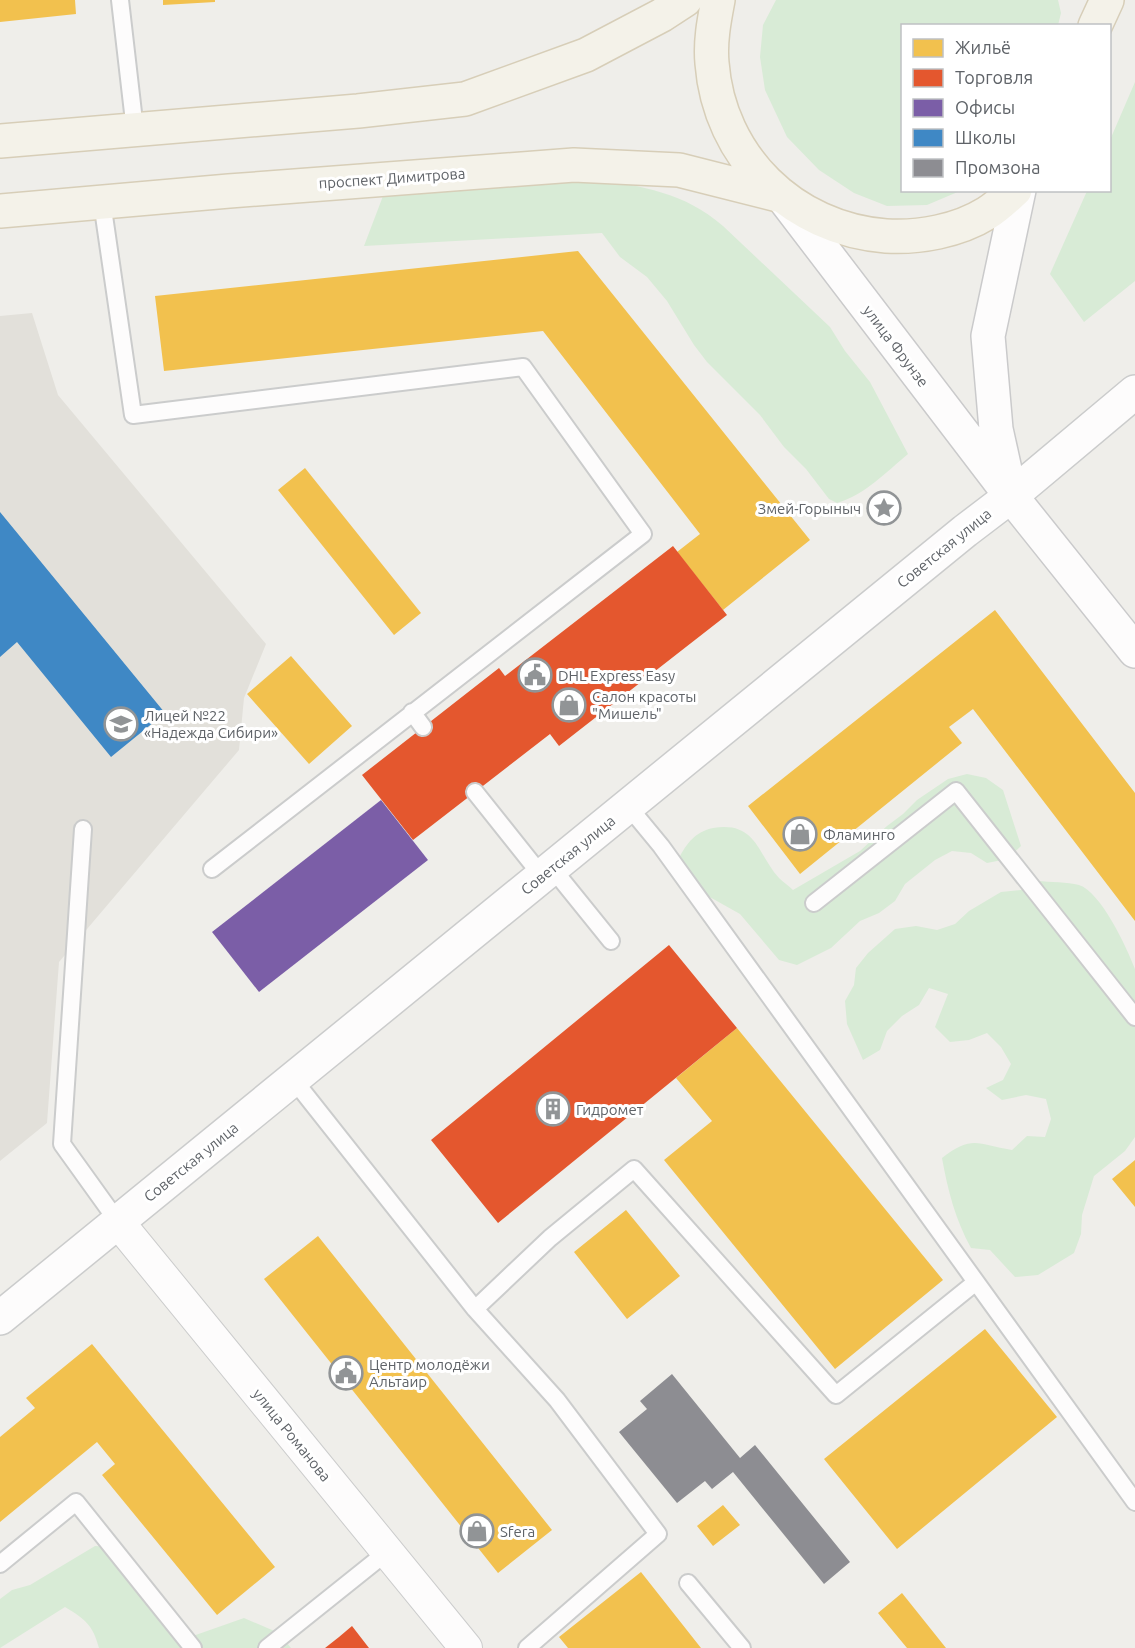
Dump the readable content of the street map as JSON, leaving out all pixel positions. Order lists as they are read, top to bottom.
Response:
{
  "streets": {
    "main road": ["проспект Димитрова"],
    "street": ["улица Фрунзе", "Советская улица", "улица Романова"]
  },
  "crossings": [
    ["проспект Димитрова", "улица Фрунзе"],
    ["улица Фрунзе", "Советская улица"],
    ["Советская улица", "улица Романова"]
  ],
  "places": {
    "place": ["Змей-Горыныч"],
    "public building": ["DHL Express Easy", "Центр молодёжи Альтаир"],
    "shop": ["Салон красоты \"Мишель\"", "Фламинго", "Sfera"],
    "school or university": ["Лицей №22 «Надежда Сибири»"],
    "building": ["Гидромет"]
  },
  "legend": [
    "Жильё",
    "Торговля",
    "Офисы",
    "Школы",
    "Промзона"
  ]
}
